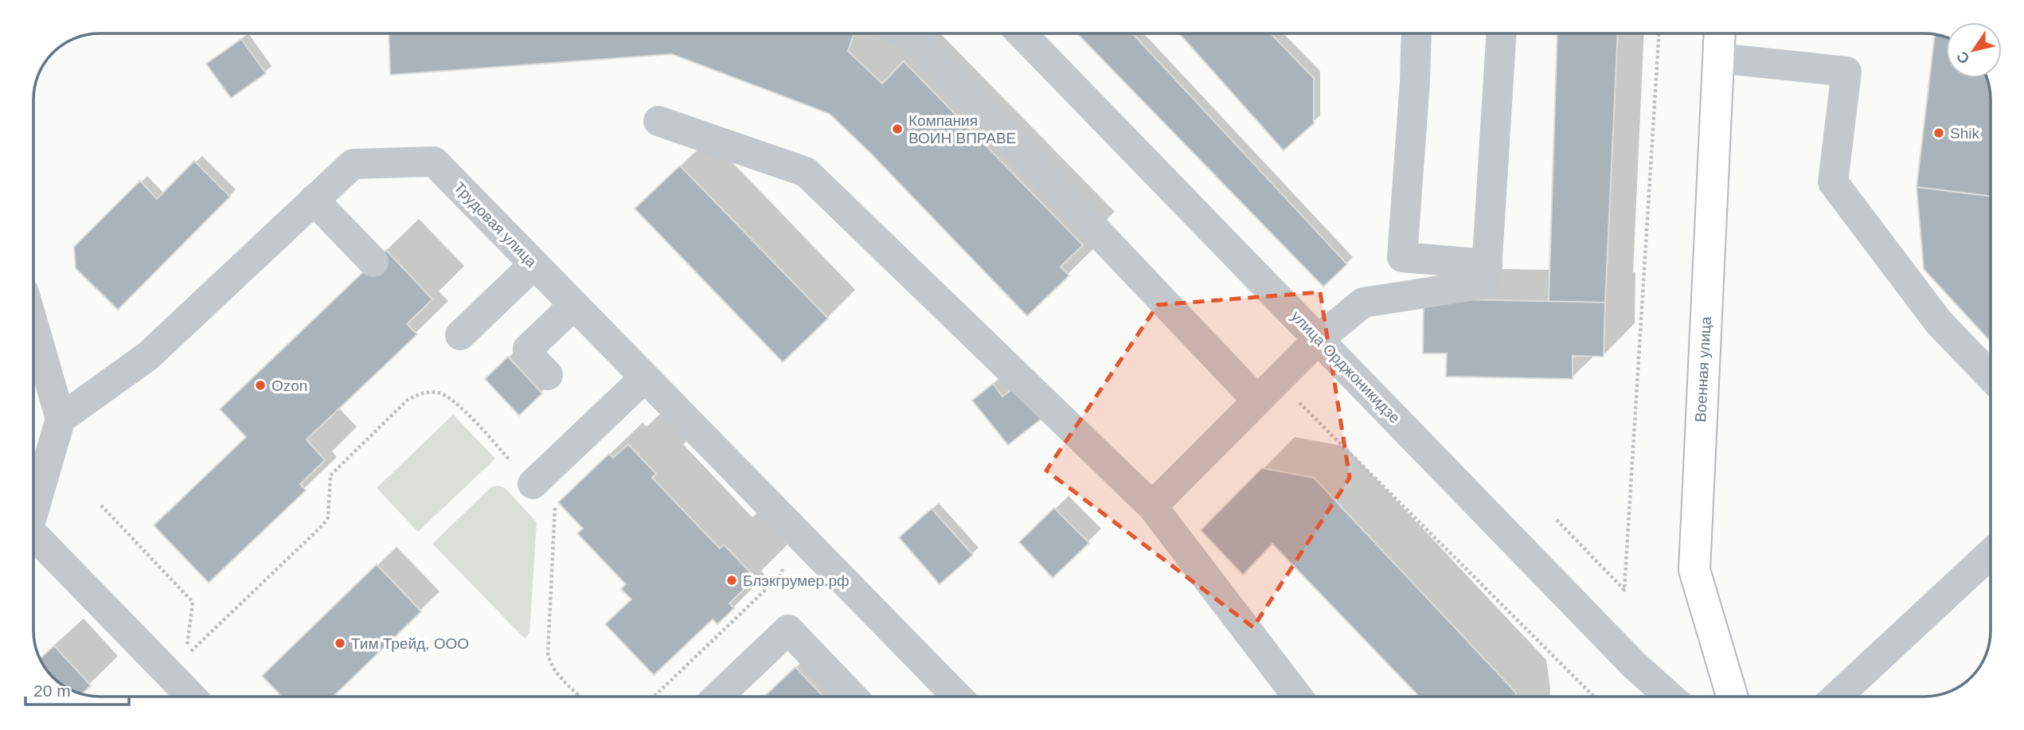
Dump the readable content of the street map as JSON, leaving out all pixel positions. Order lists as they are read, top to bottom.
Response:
{
  "streets": {
    "main road": ["Военная улица"],
    "street": ["Трудовая улица", "улица Орджоникидзе"]
  },
  "places": [
    "Компания ВОИН ВПРАВЕ",
    "Shik",
    "Ozon",
    "Блэкгрумер.рф",
    "Тим Трейд, ООО"
  ],
  "scale_bar": "20 m",
  "north": "bottom left"
}
